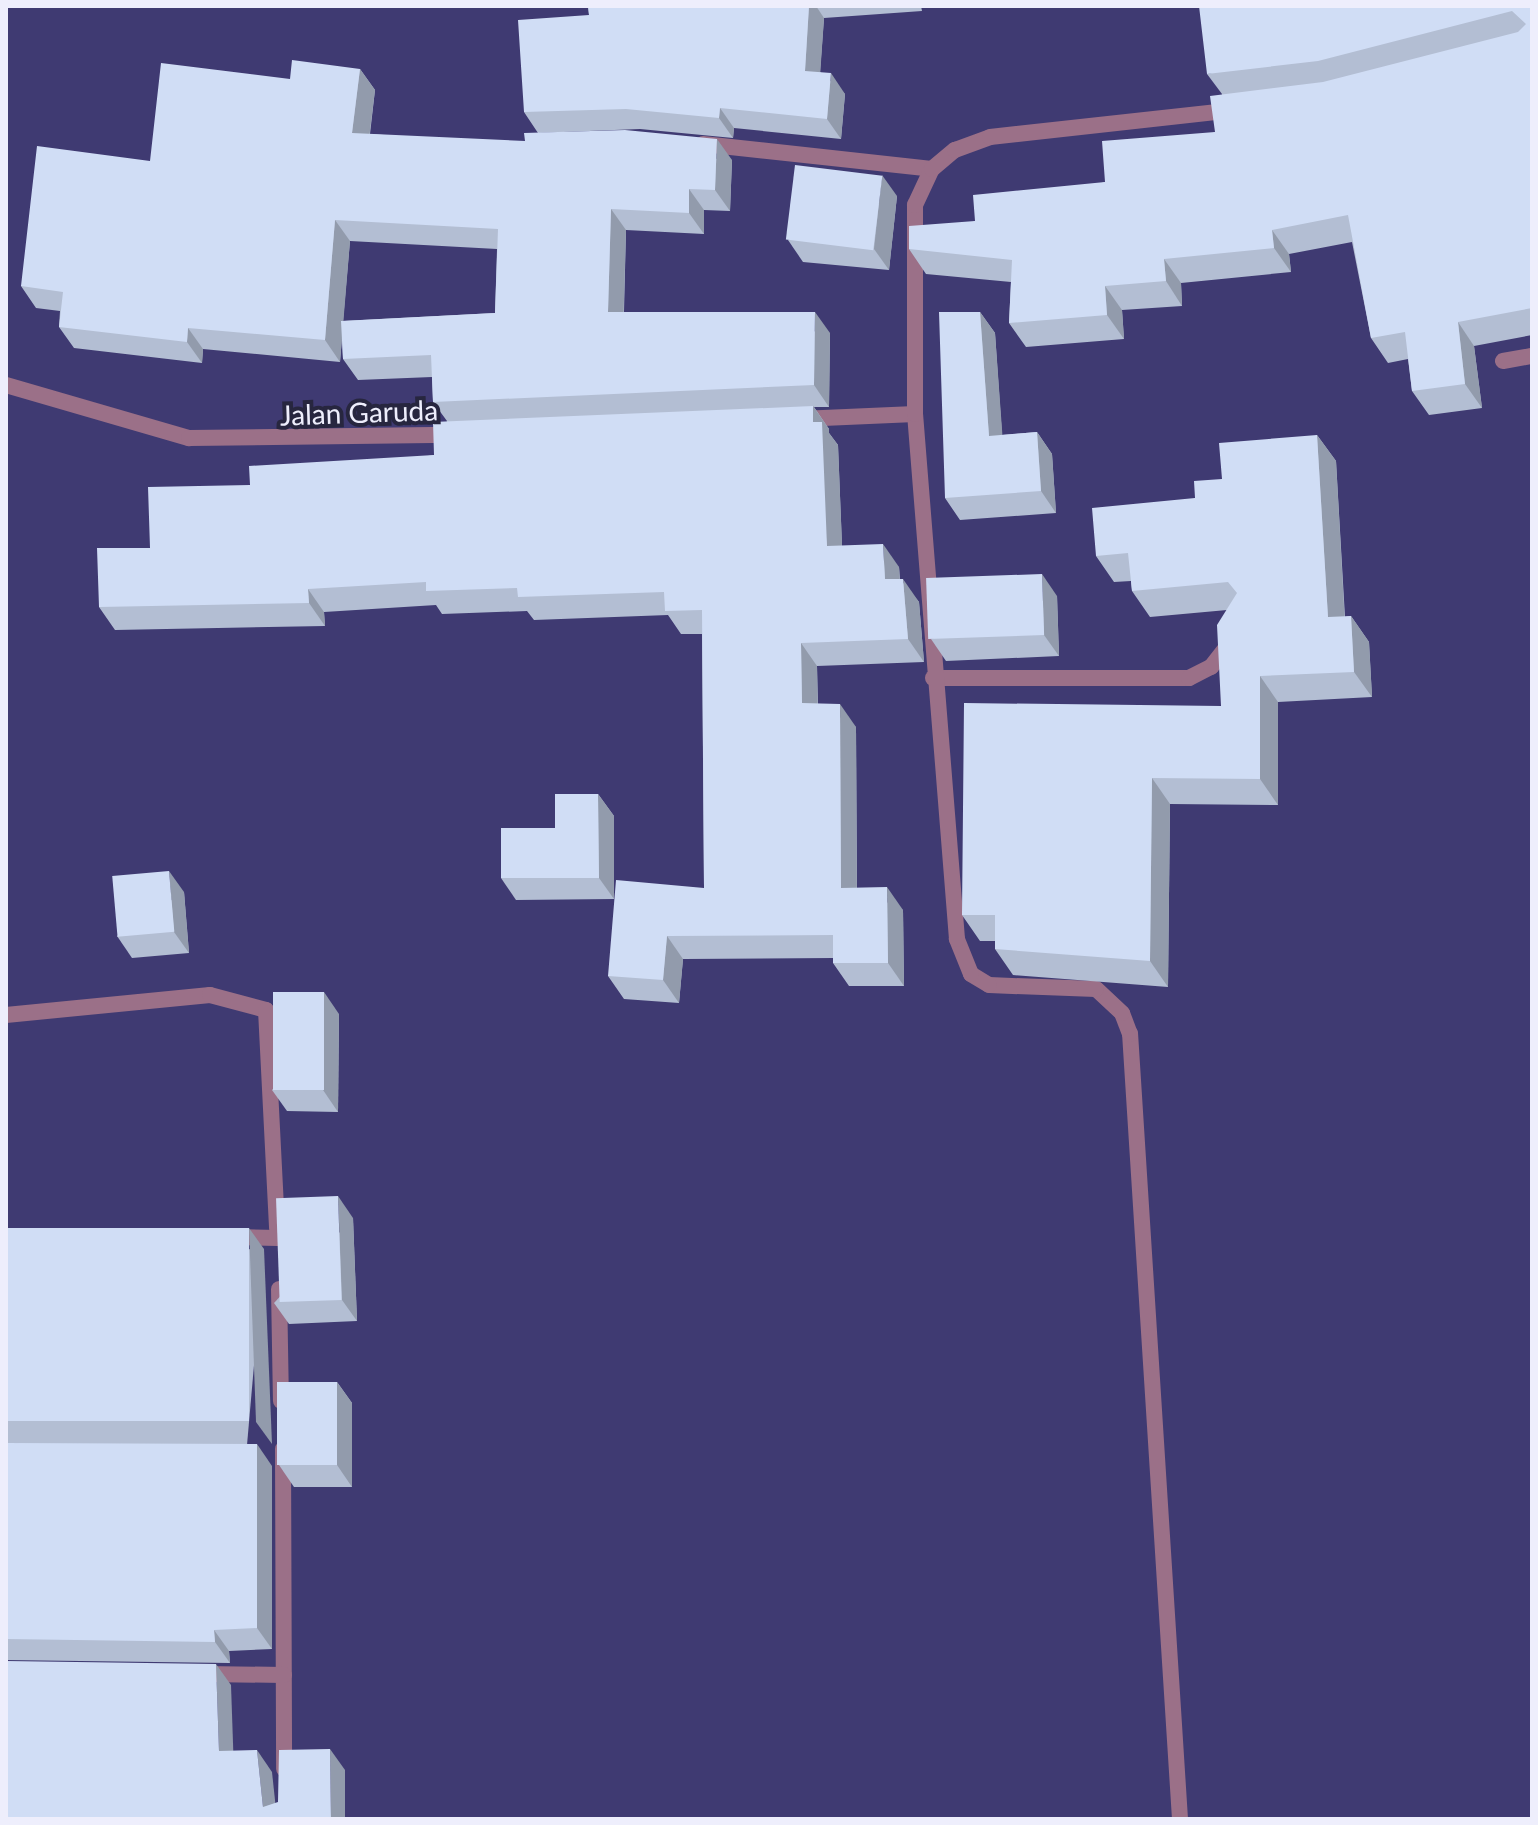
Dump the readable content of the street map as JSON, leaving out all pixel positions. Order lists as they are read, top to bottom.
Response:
{
  "streets": {
    "street": ["Jalan Garuda"]
  }
}
